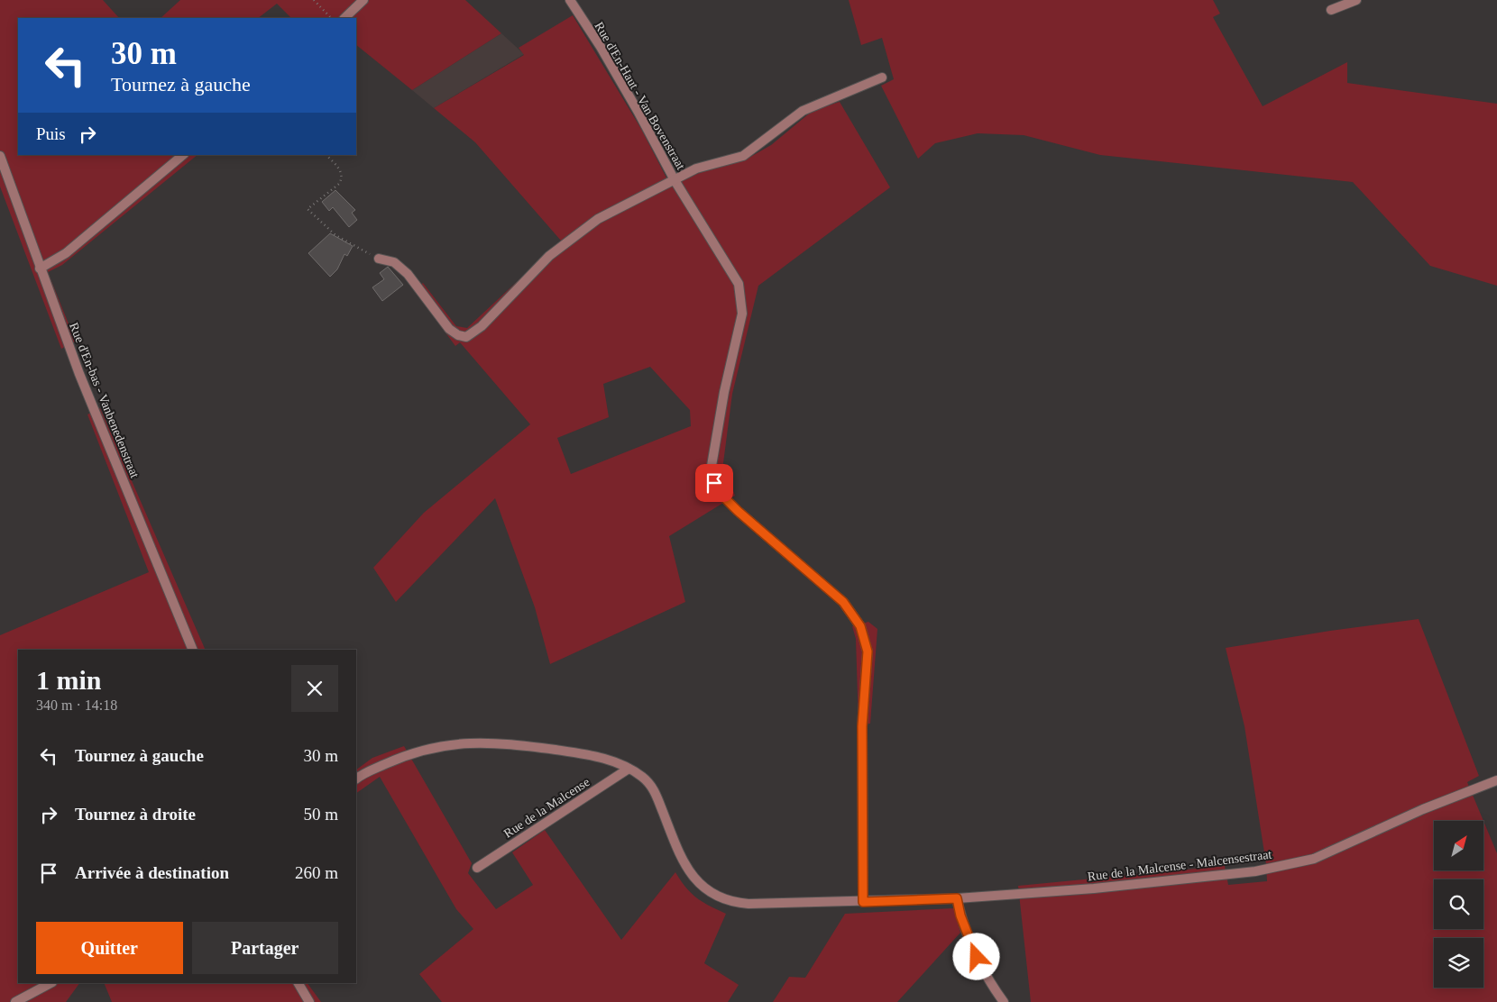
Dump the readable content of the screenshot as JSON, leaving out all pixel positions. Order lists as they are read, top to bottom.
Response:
{
  "streets": {
    "street": [
      "Rue d'En-Haut - Van Bovenstraat",
      "Rue d'En-bas - Vanbenedenstraat",
      "Rue de la Malcense",
      "Rue de la Malcense - Malcensestraat"
    ]
  },
  "crossings": [
    ["Rue d'En-Haut - Van Bovenstraat", "Rue de la Malcense - Malcensestraat"],
    ["Rue de la Malcense", "Rue de la Malcense - Malcensestraat"]
  ],
  "north": "top right",
  "page": {
    "turn": ["30 m", "Tournez à gauche"],
    "then": "Puis",
    "heading": ["1 min", "340 m · 14:18"],
    "list": [
      {
        "name": "Tournez à gauche",
        "value": "30 m"
      },
      {
        "name": "Tournez à droite",
        "value": "50 m"
      },
      {
        "name": "Arrivée à destination",
        "value": "260 m"
      }
    ],
    "buttons": ["Quitter", "Partager"]
  }
}
